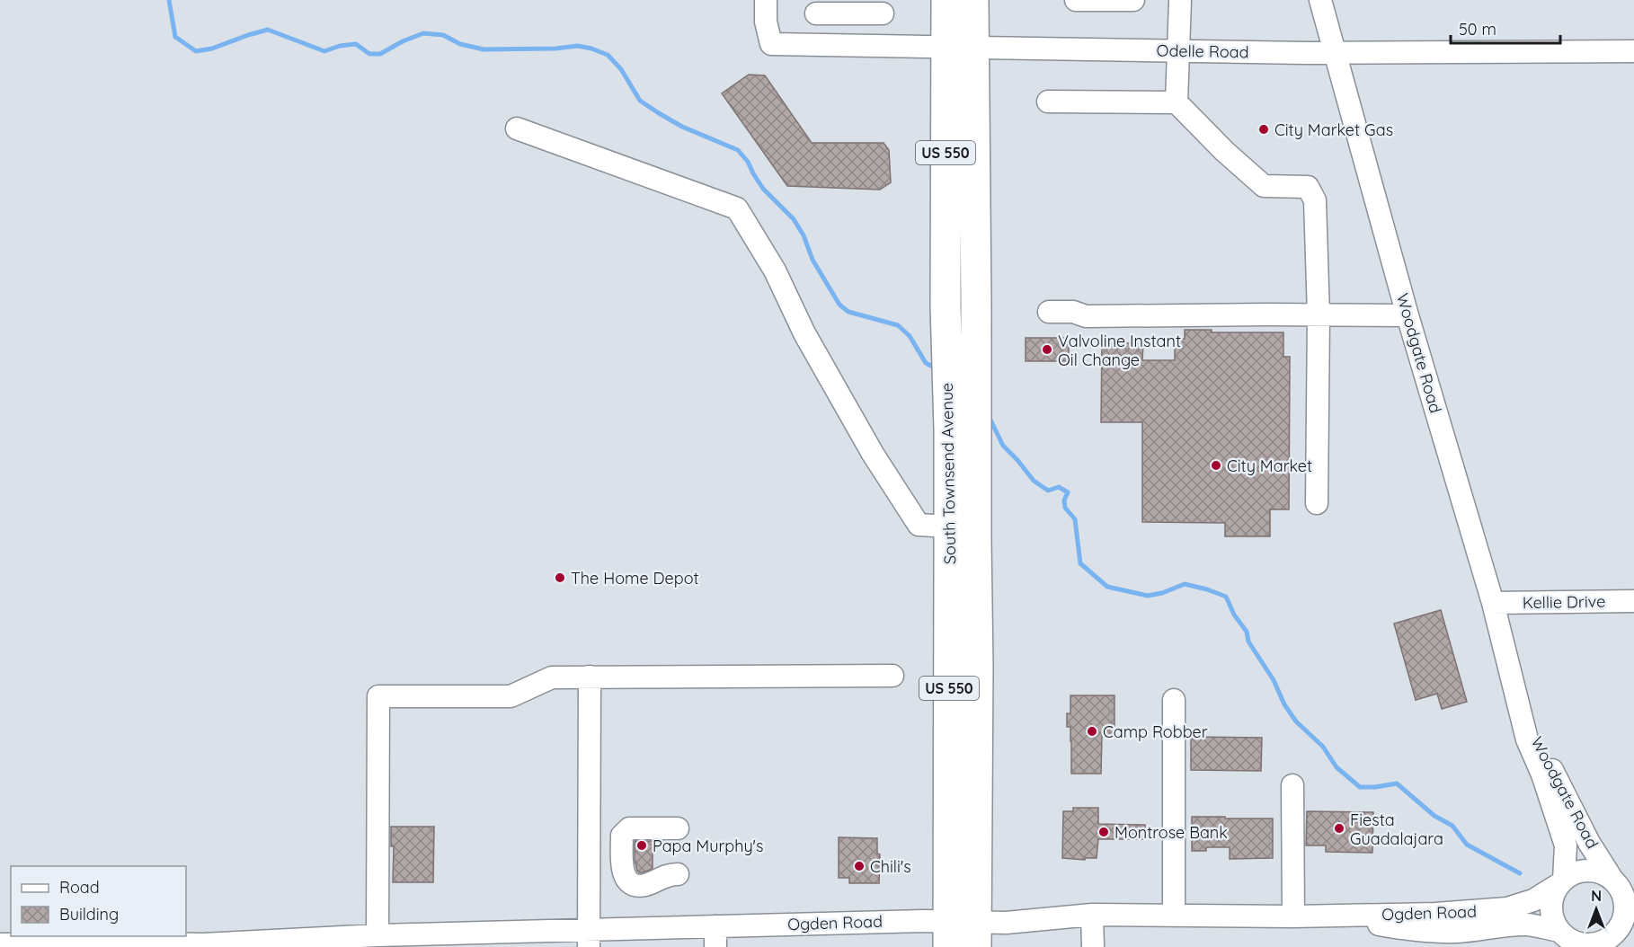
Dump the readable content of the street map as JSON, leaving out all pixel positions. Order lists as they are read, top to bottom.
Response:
{
  "streets": {
    "highway": ["US 550", "South Townsend Avenue"],
    "street": [
      "Odelle Road",
      "Woodgate Road",
      "Kellie Drive",
      "Ogden Road"
    ]
  },
  "crossings": [
    ["Odelle Road", "Woodgate Road"],
    ["Odelle Road", "South Townsend Avenue"],
    ["Woodgate Road", "Kellie Drive"],
    ["Woodgate Road", "Ogden Road"],
    ["South Townsend Avenue", "Ogden Road"]
  ],
  "places": [
    "City Market Gas",
    "Valvoline Instant Oil Change",
    "City Market",
    "The Home Depot",
    "Camp Robber",
    "Fiesta Guadalajara",
    "Montrose Bank",
    "Papa Murphy's",
    "Chili's"
  ],
  "legend": ["Road", "Building"],
  "scale_bar": "50 m",
  "north": "top"
}
